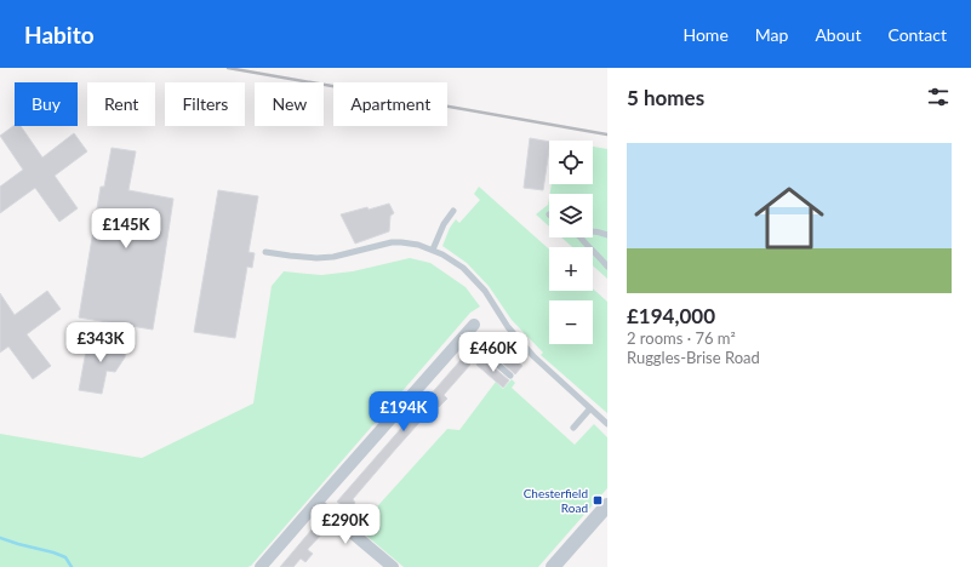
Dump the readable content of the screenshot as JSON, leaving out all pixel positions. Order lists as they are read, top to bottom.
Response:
{
  "places": {
    "transit": ["Chesterfield Road"]
  },
  "page": {
    "header": "Habito",
    "nav": [
      "Home",
      "Map",
      "About",
      "Contact"
    ],
    "heading": "5 homes",
    "chip": [
      "Buy",
      "Rent",
      "Filters",
      "New",
      "Apartment"
    ],
    "list": [
      {
        "name": "£194,000",
        "note": "2 rooms · 76 m² · Ruggles-Brise Road"
      }
    ],
    "map_buttons": ["+", "−"],
    "price": [
      "£145K",
      "£343K",
      "£460K",
      "£194K",
      "£290K"
    ]
  }
}
